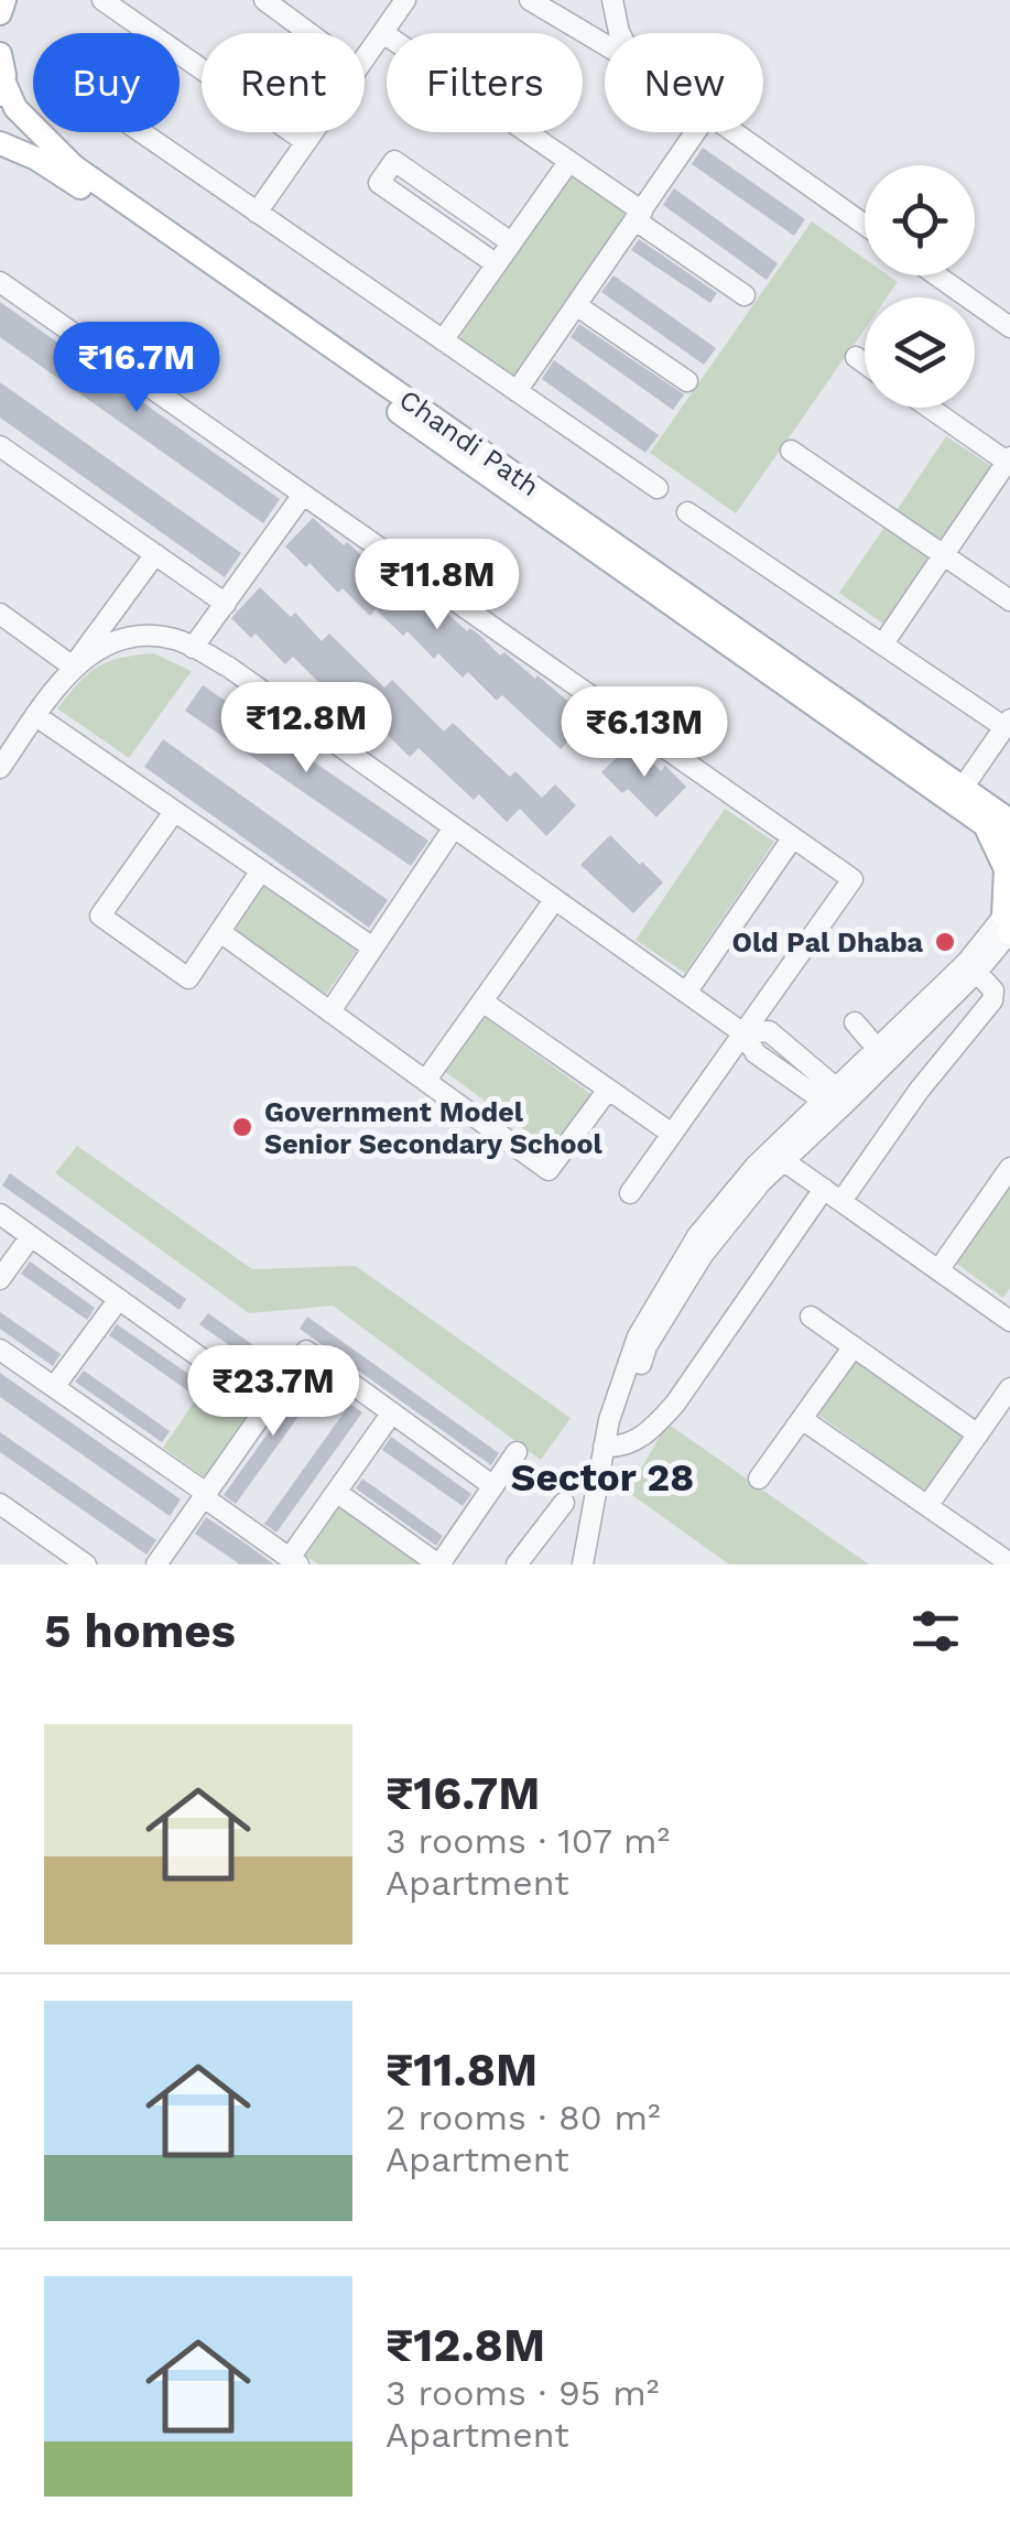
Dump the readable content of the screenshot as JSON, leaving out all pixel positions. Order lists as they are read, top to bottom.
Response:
{
  "streets": {
    "main road": ["Chandi Path"]
  },
  "districts": ["Sector 28"],
  "places": ["Old Pal Dhaba", "Government Model Senior Secondary School"],
  "page": {
    "chip": [
      "Buy",
      "Rent",
      "Filters",
      "New"
    ],
    "price": [
      "₹16.7M",
      "₹11.8M",
      "₹12.8M",
      "₹6.13M",
      "₹23.7M"
    ],
    "heading": "5 homes",
    "list": [
      {
        "name": "₹16.7M",
        "note": "3 rooms · 107 m² · Apartment"
      },
      {
        "name": "₹11.8M",
        "note": "2 rooms · 80 m² · Apartment"
      },
      {
        "name": "₹12.8M",
        "note": "3 rooms · 95 m² · Apartment"
      }
    ]
  }
}
